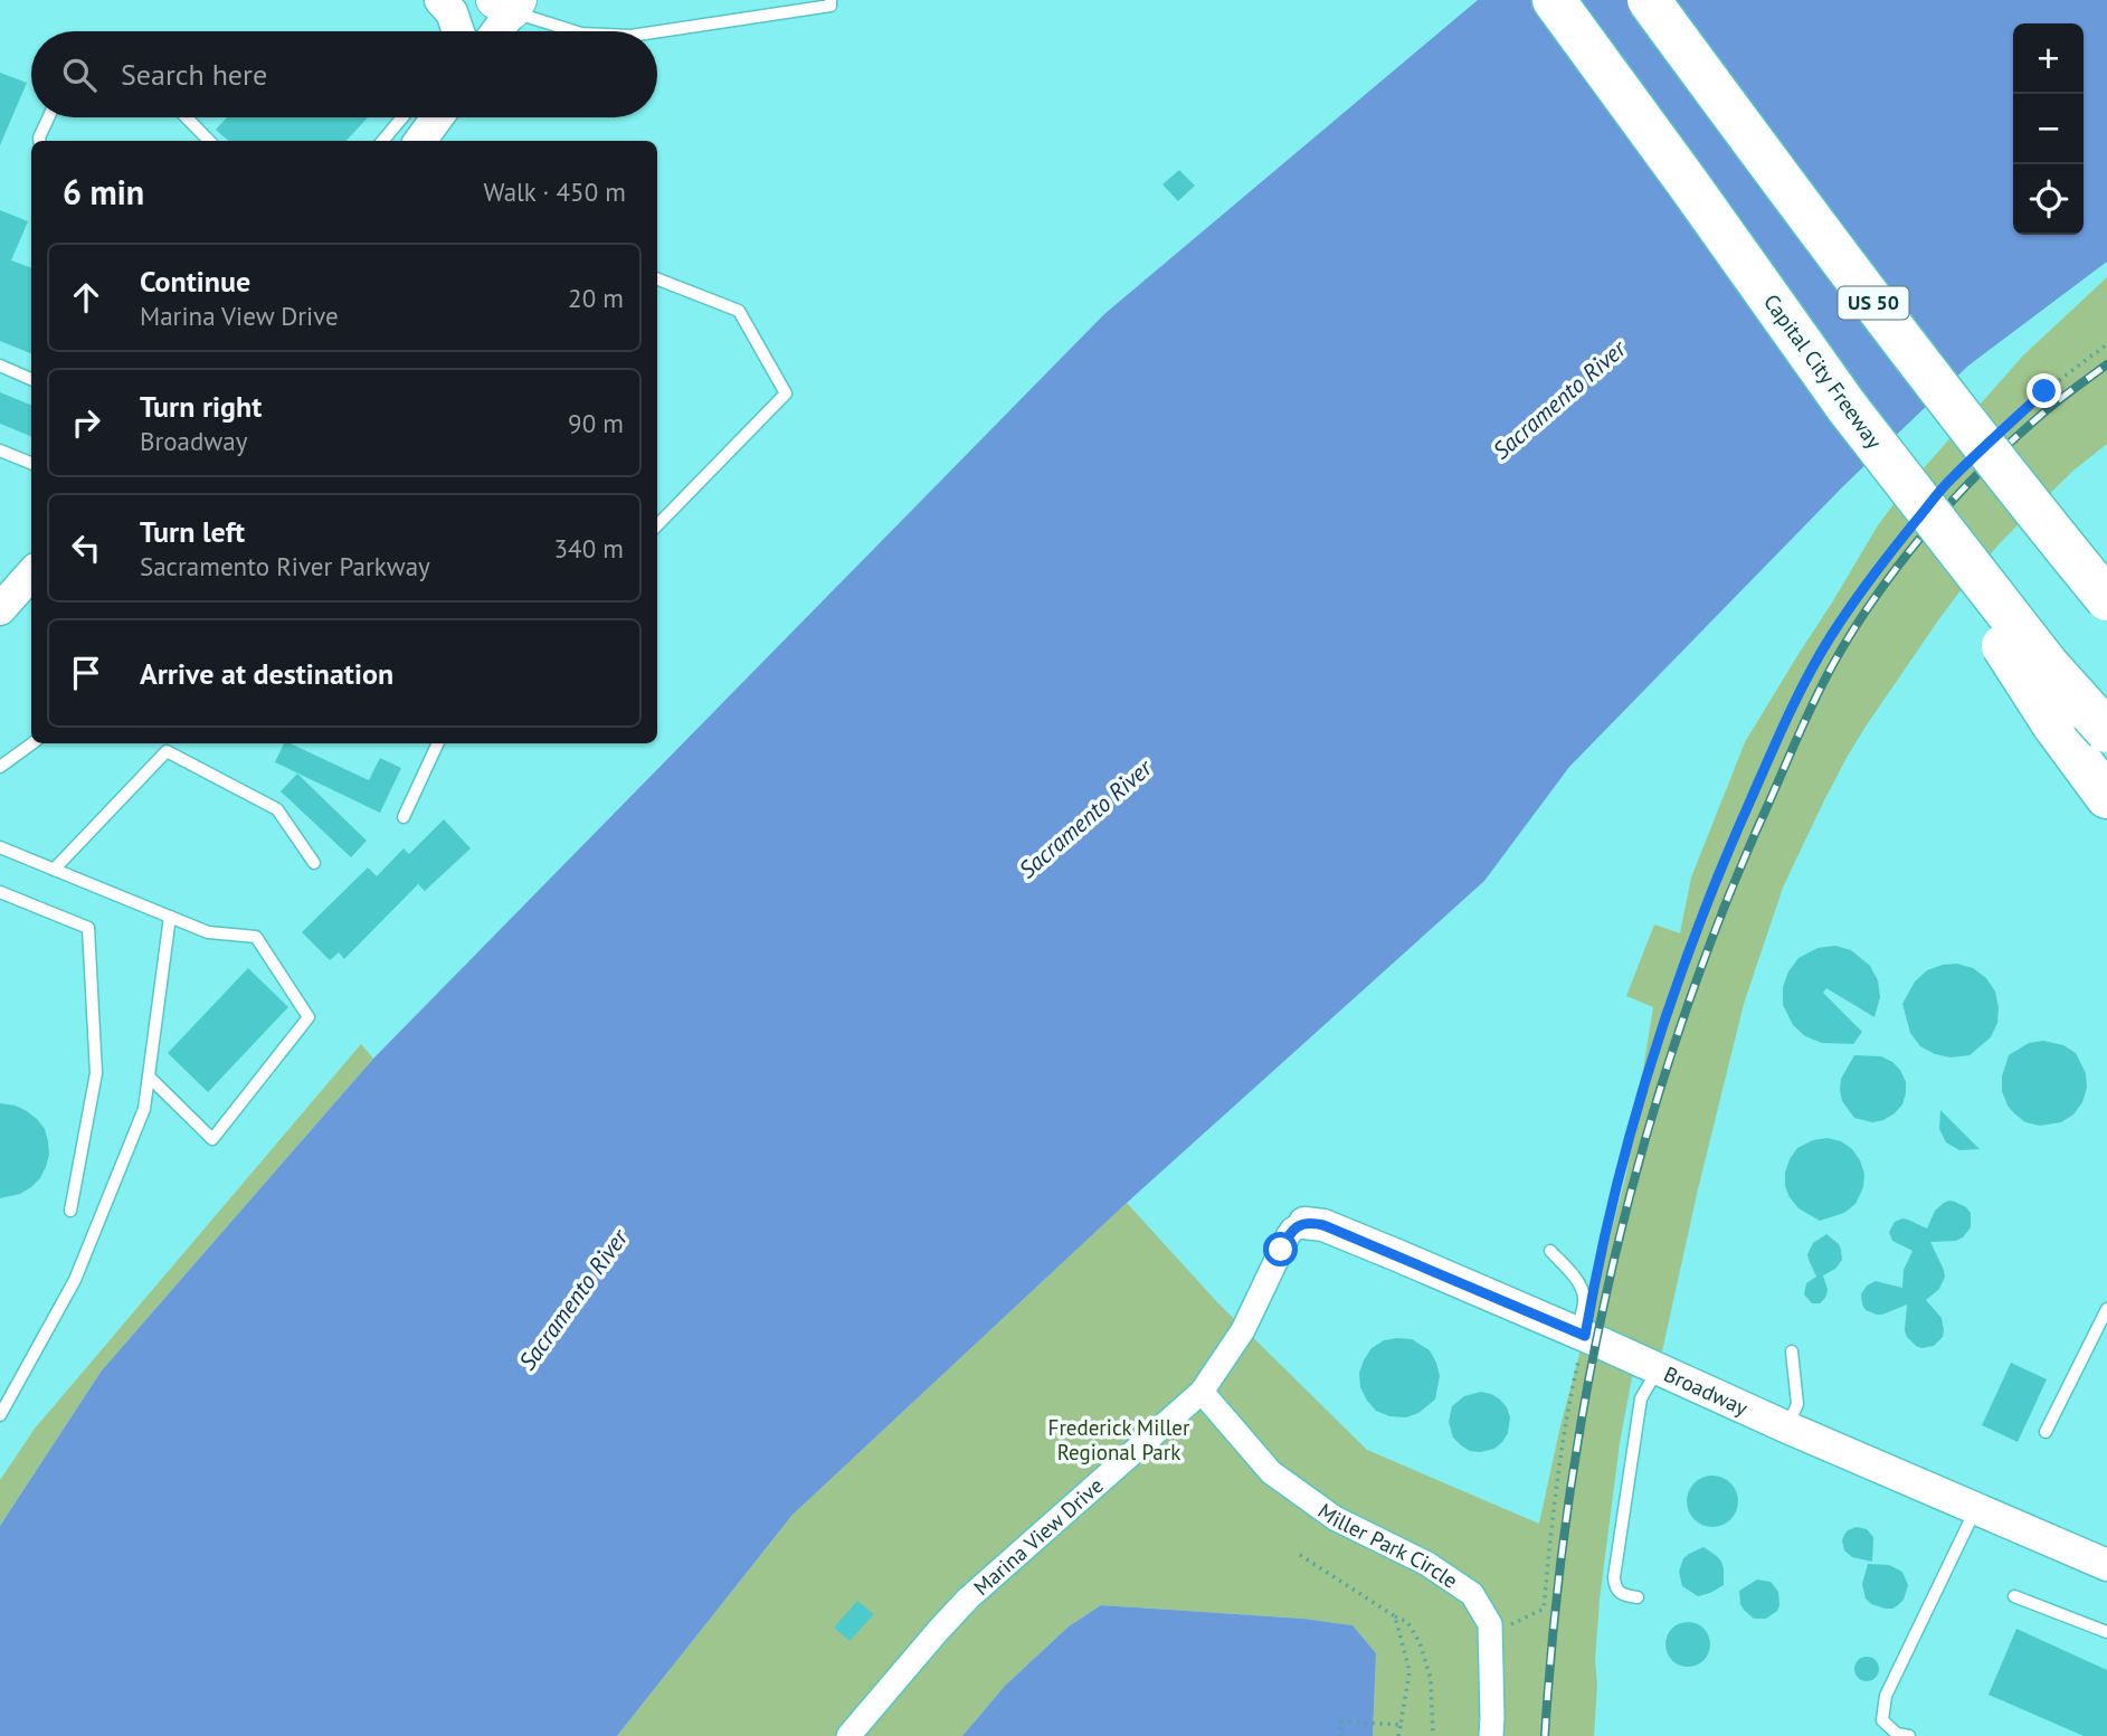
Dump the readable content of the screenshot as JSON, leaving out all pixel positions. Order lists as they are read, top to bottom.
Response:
{
  "streets": {
    "highway": ["US 50", "Capital City Freeway"],
    "street": ["Broadway", "Marina View Drive", "Miller Park Circle"]
  },
  "crossings": [
    ["Broadway", "Marina View Drive"],
    ["Marina View Drive", "Miller Park Circle"]
  ],
  "water": ["Sacramento River"],
  "parks": ["Frederick Miller Regional Park"],
  "page": {
    "map_buttons": ["+", "−"],
    "search": "Search here",
    "heading": ["6 min", "Walk · 450 m"],
    "list": [
      ["Continue", "Marina View Drive", "20 m"],
      ["Turn right", "Broadway", "90 m"],
      ["Turn left", "Sacramento River Parkway", "340 m"],
      "Arrive at destination"
    ]
  }
}
